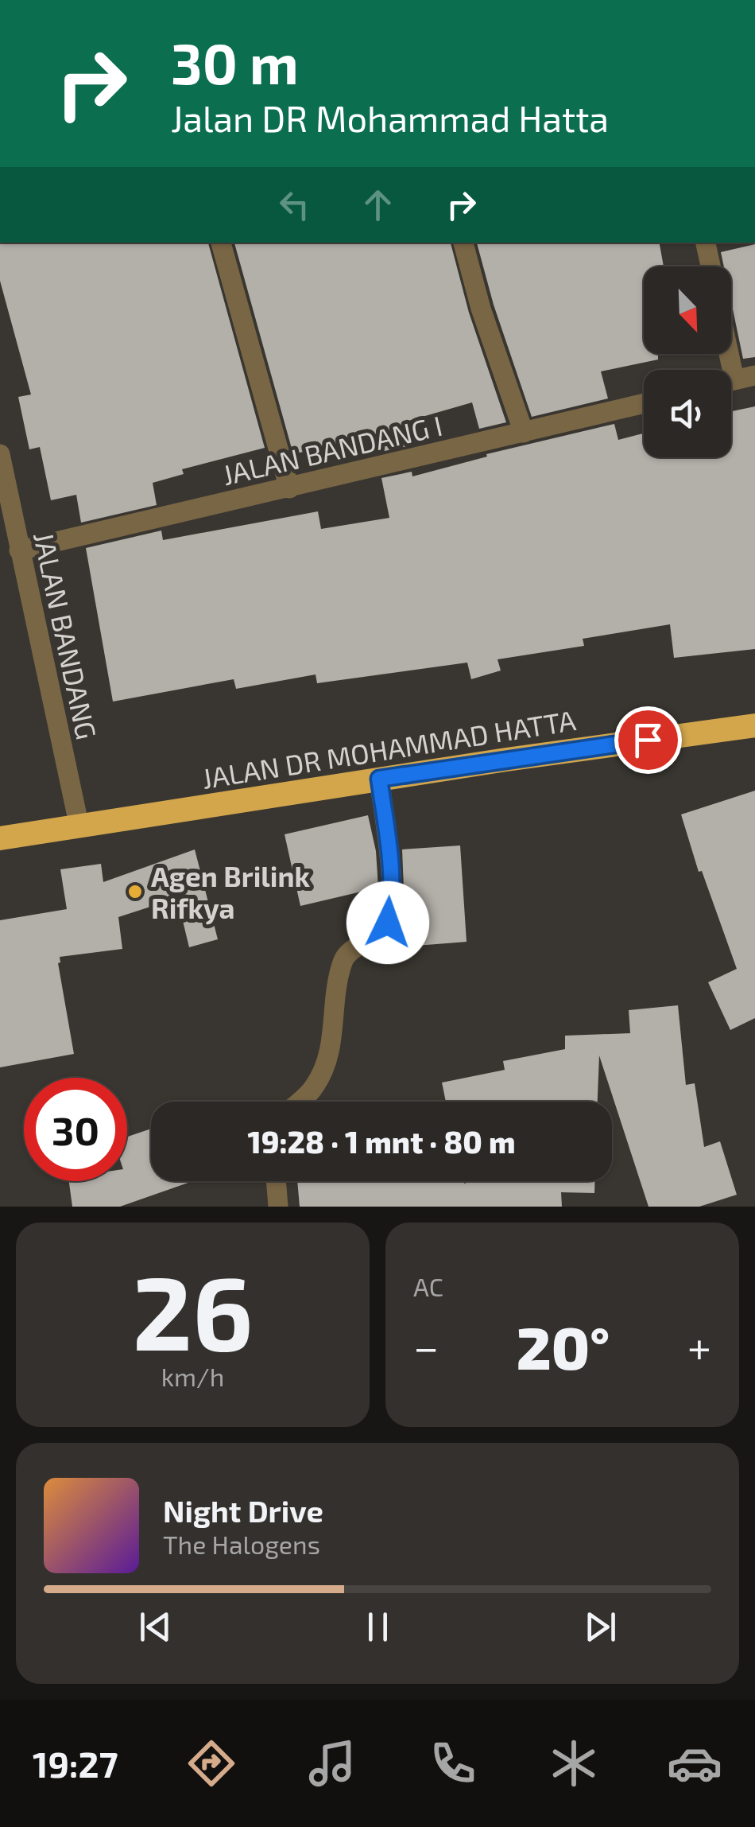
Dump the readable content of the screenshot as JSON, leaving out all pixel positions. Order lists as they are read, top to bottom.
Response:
{
  "streets": {
    "highway": ["JALAN DR MOHAMMAD HATTA"],
    "street": ["JALAN BANDANG I", "JALAN BANDANG"]
  },
  "crossings": [
    ["JALAN BANDANG I", "JALAN BANDANG"],
    ["JALAN BANDANG", "JALAN DR MOHAMMAD HATTA"]
  ],
  "places": ["Agen Brilink Rifkya"],
  "north": "bottom right",
  "page": {
    "turn": ["30 m", "Jalan DR Mohammad Hatta"],
    "limit": "30",
    "trip": "19:28 · 1 mnt · 80 m",
    "tile": [
      ["26", "km/h"],
      "AC"
    ],
    "heat": ["−", "20°", "+"],
    "song": ["Night Drive", "The Halogens"],
    "tabs": "19:27"
  }
}
